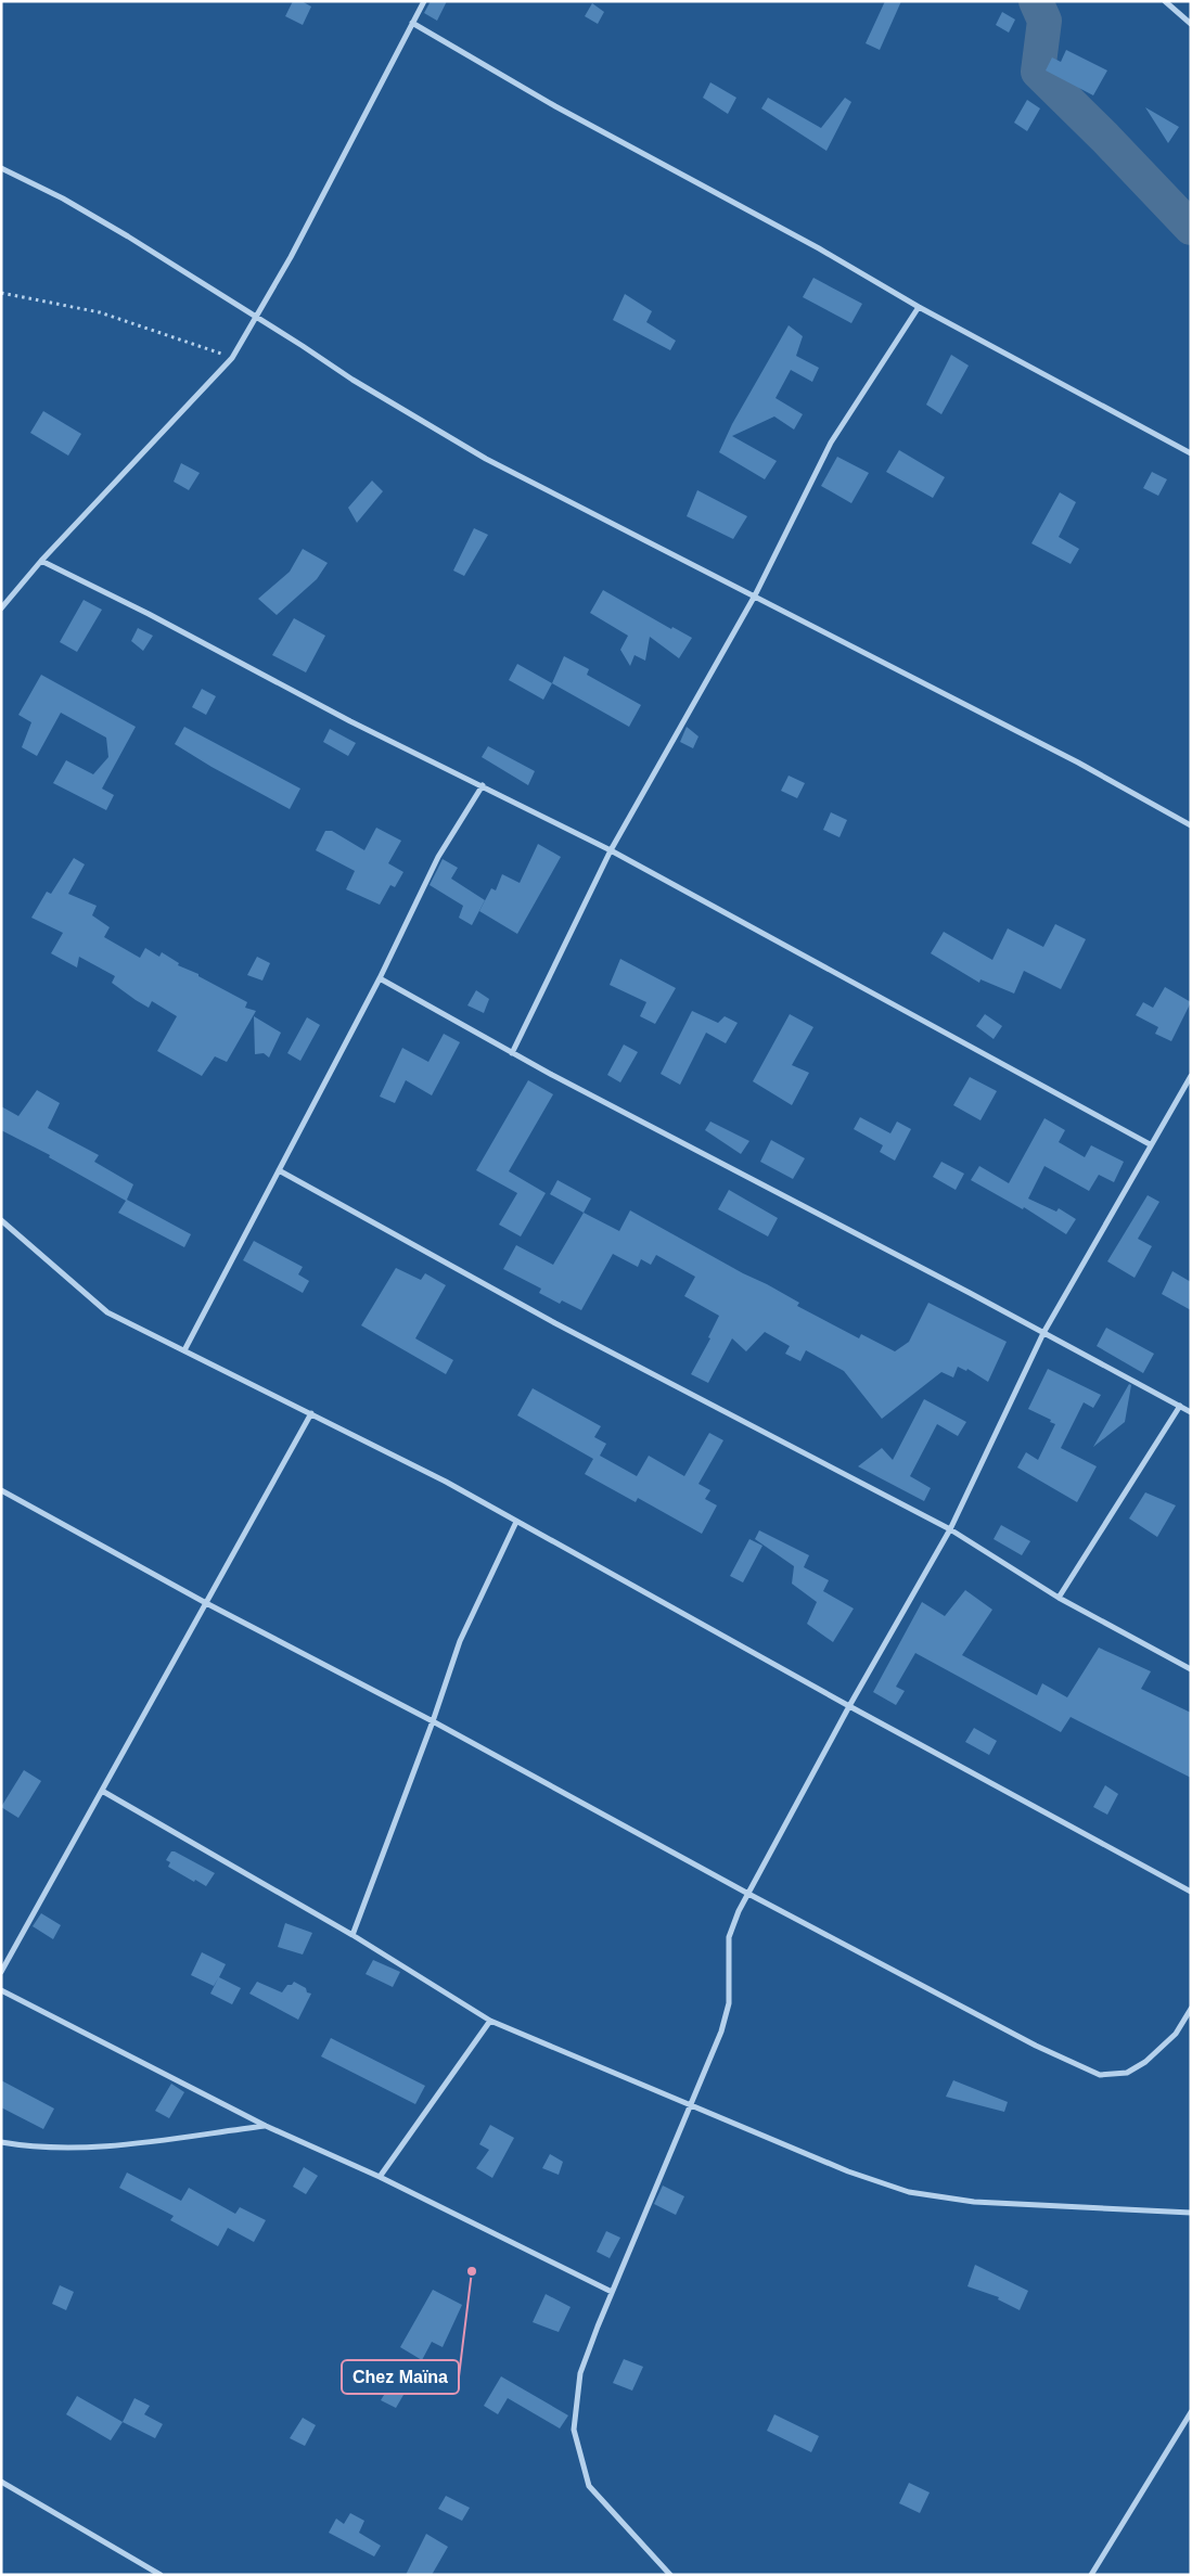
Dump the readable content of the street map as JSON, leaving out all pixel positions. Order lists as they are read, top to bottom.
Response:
{
  "places": ["Chez Maïna"]
}
